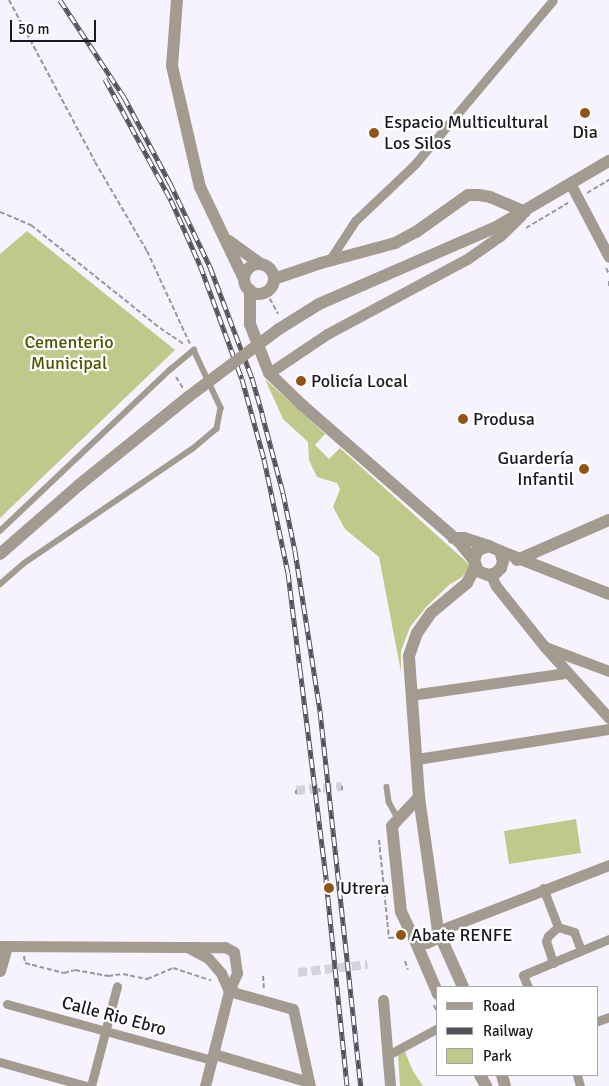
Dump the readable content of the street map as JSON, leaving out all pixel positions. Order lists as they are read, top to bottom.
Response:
{
  "streets": {
    "street": ["Calle Rio Ebro"]
  },
  "parks": ["Cementerio Municipal"],
  "places": [
    "Dia",
    "Espacio Multicultural Los Silos",
    "Policía Local",
    "Produsa",
    "Guardería Infantil",
    "Utrera",
    "Abate RENFE"
  ],
  "legend": ["Road", "Railway", "Park"],
  "scale_bar": "50 m"
}
